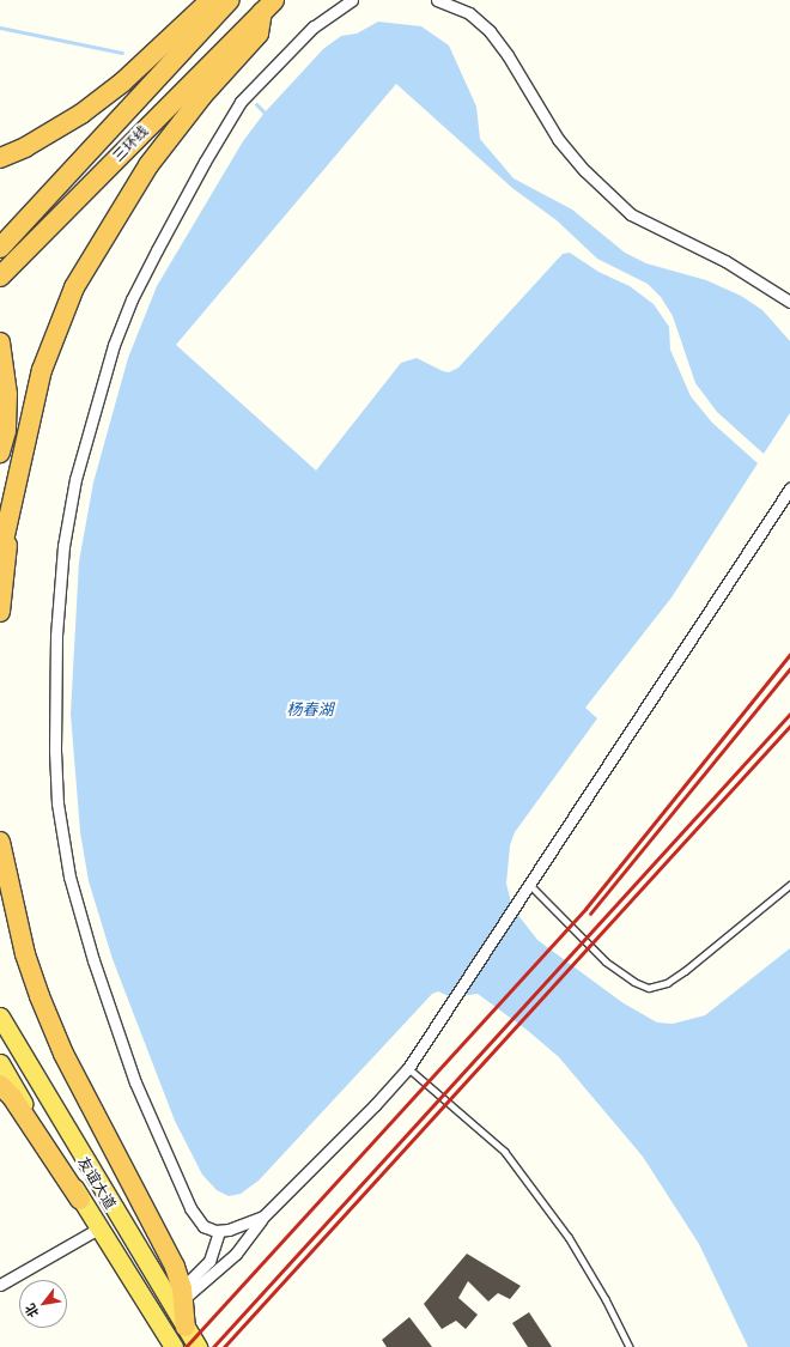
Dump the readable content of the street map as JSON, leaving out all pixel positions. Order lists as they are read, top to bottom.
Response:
{
  "streets": {
    "highway": ["三环线"],
    "main road": ["友谊大道"]
  },
  "water": ["杨春湖"],
  "north": "bottom left"
}
